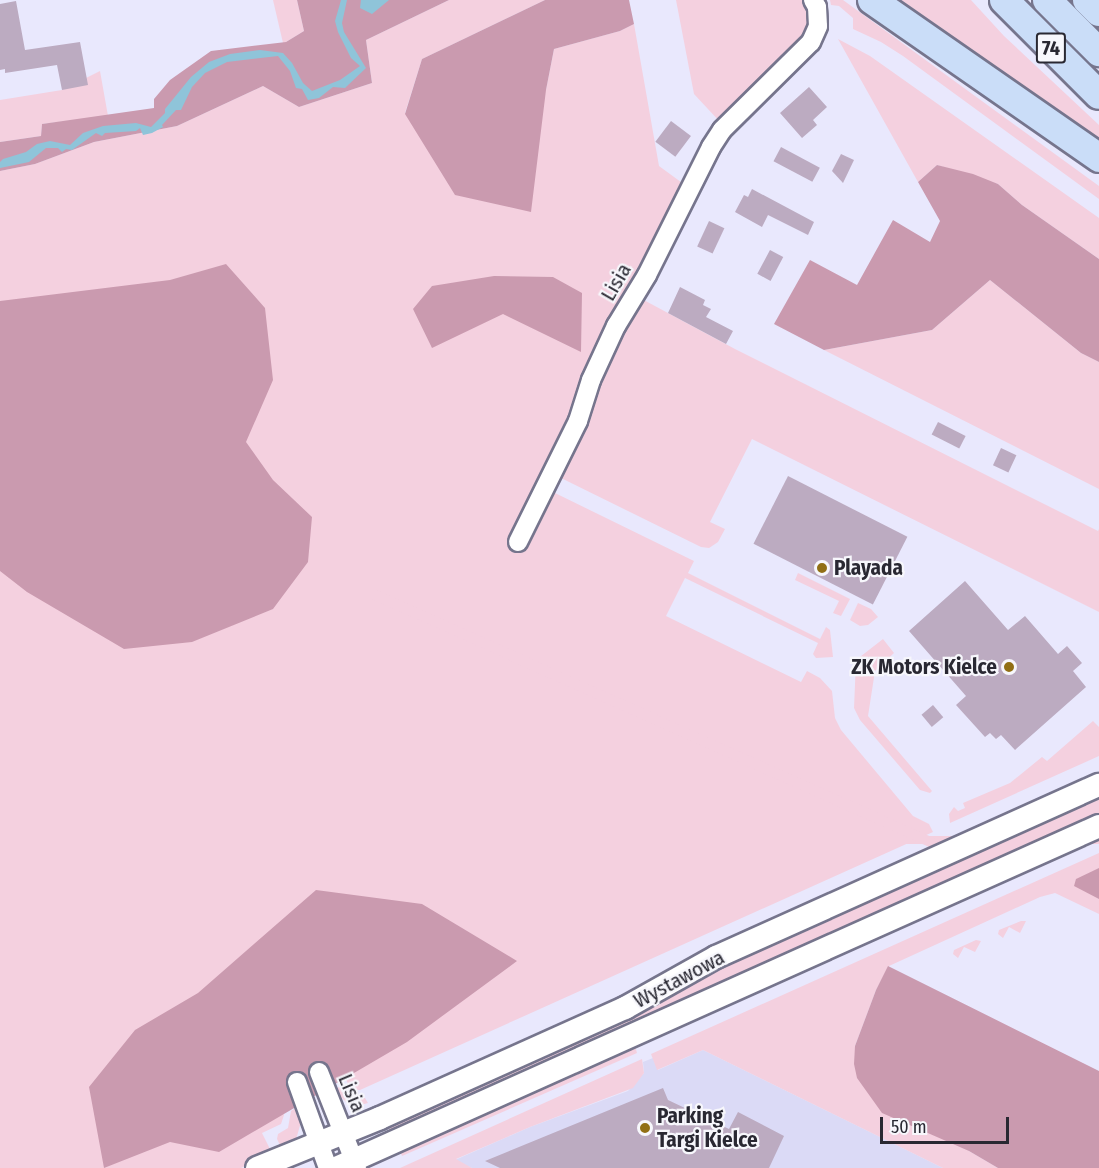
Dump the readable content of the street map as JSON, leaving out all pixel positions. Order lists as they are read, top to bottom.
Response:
{
  "streets": {
    "main road": ["74"],
    "street": ["Lisia", "Wystawowa"]
  },
  "crossings": [
    ["Lisia", "Wystawowa"]
  ],
  "places": ["Playada", "ZK Motors Kielce", "Parking Targi Kielce"],
  "scale_bar": "50 m"
}
